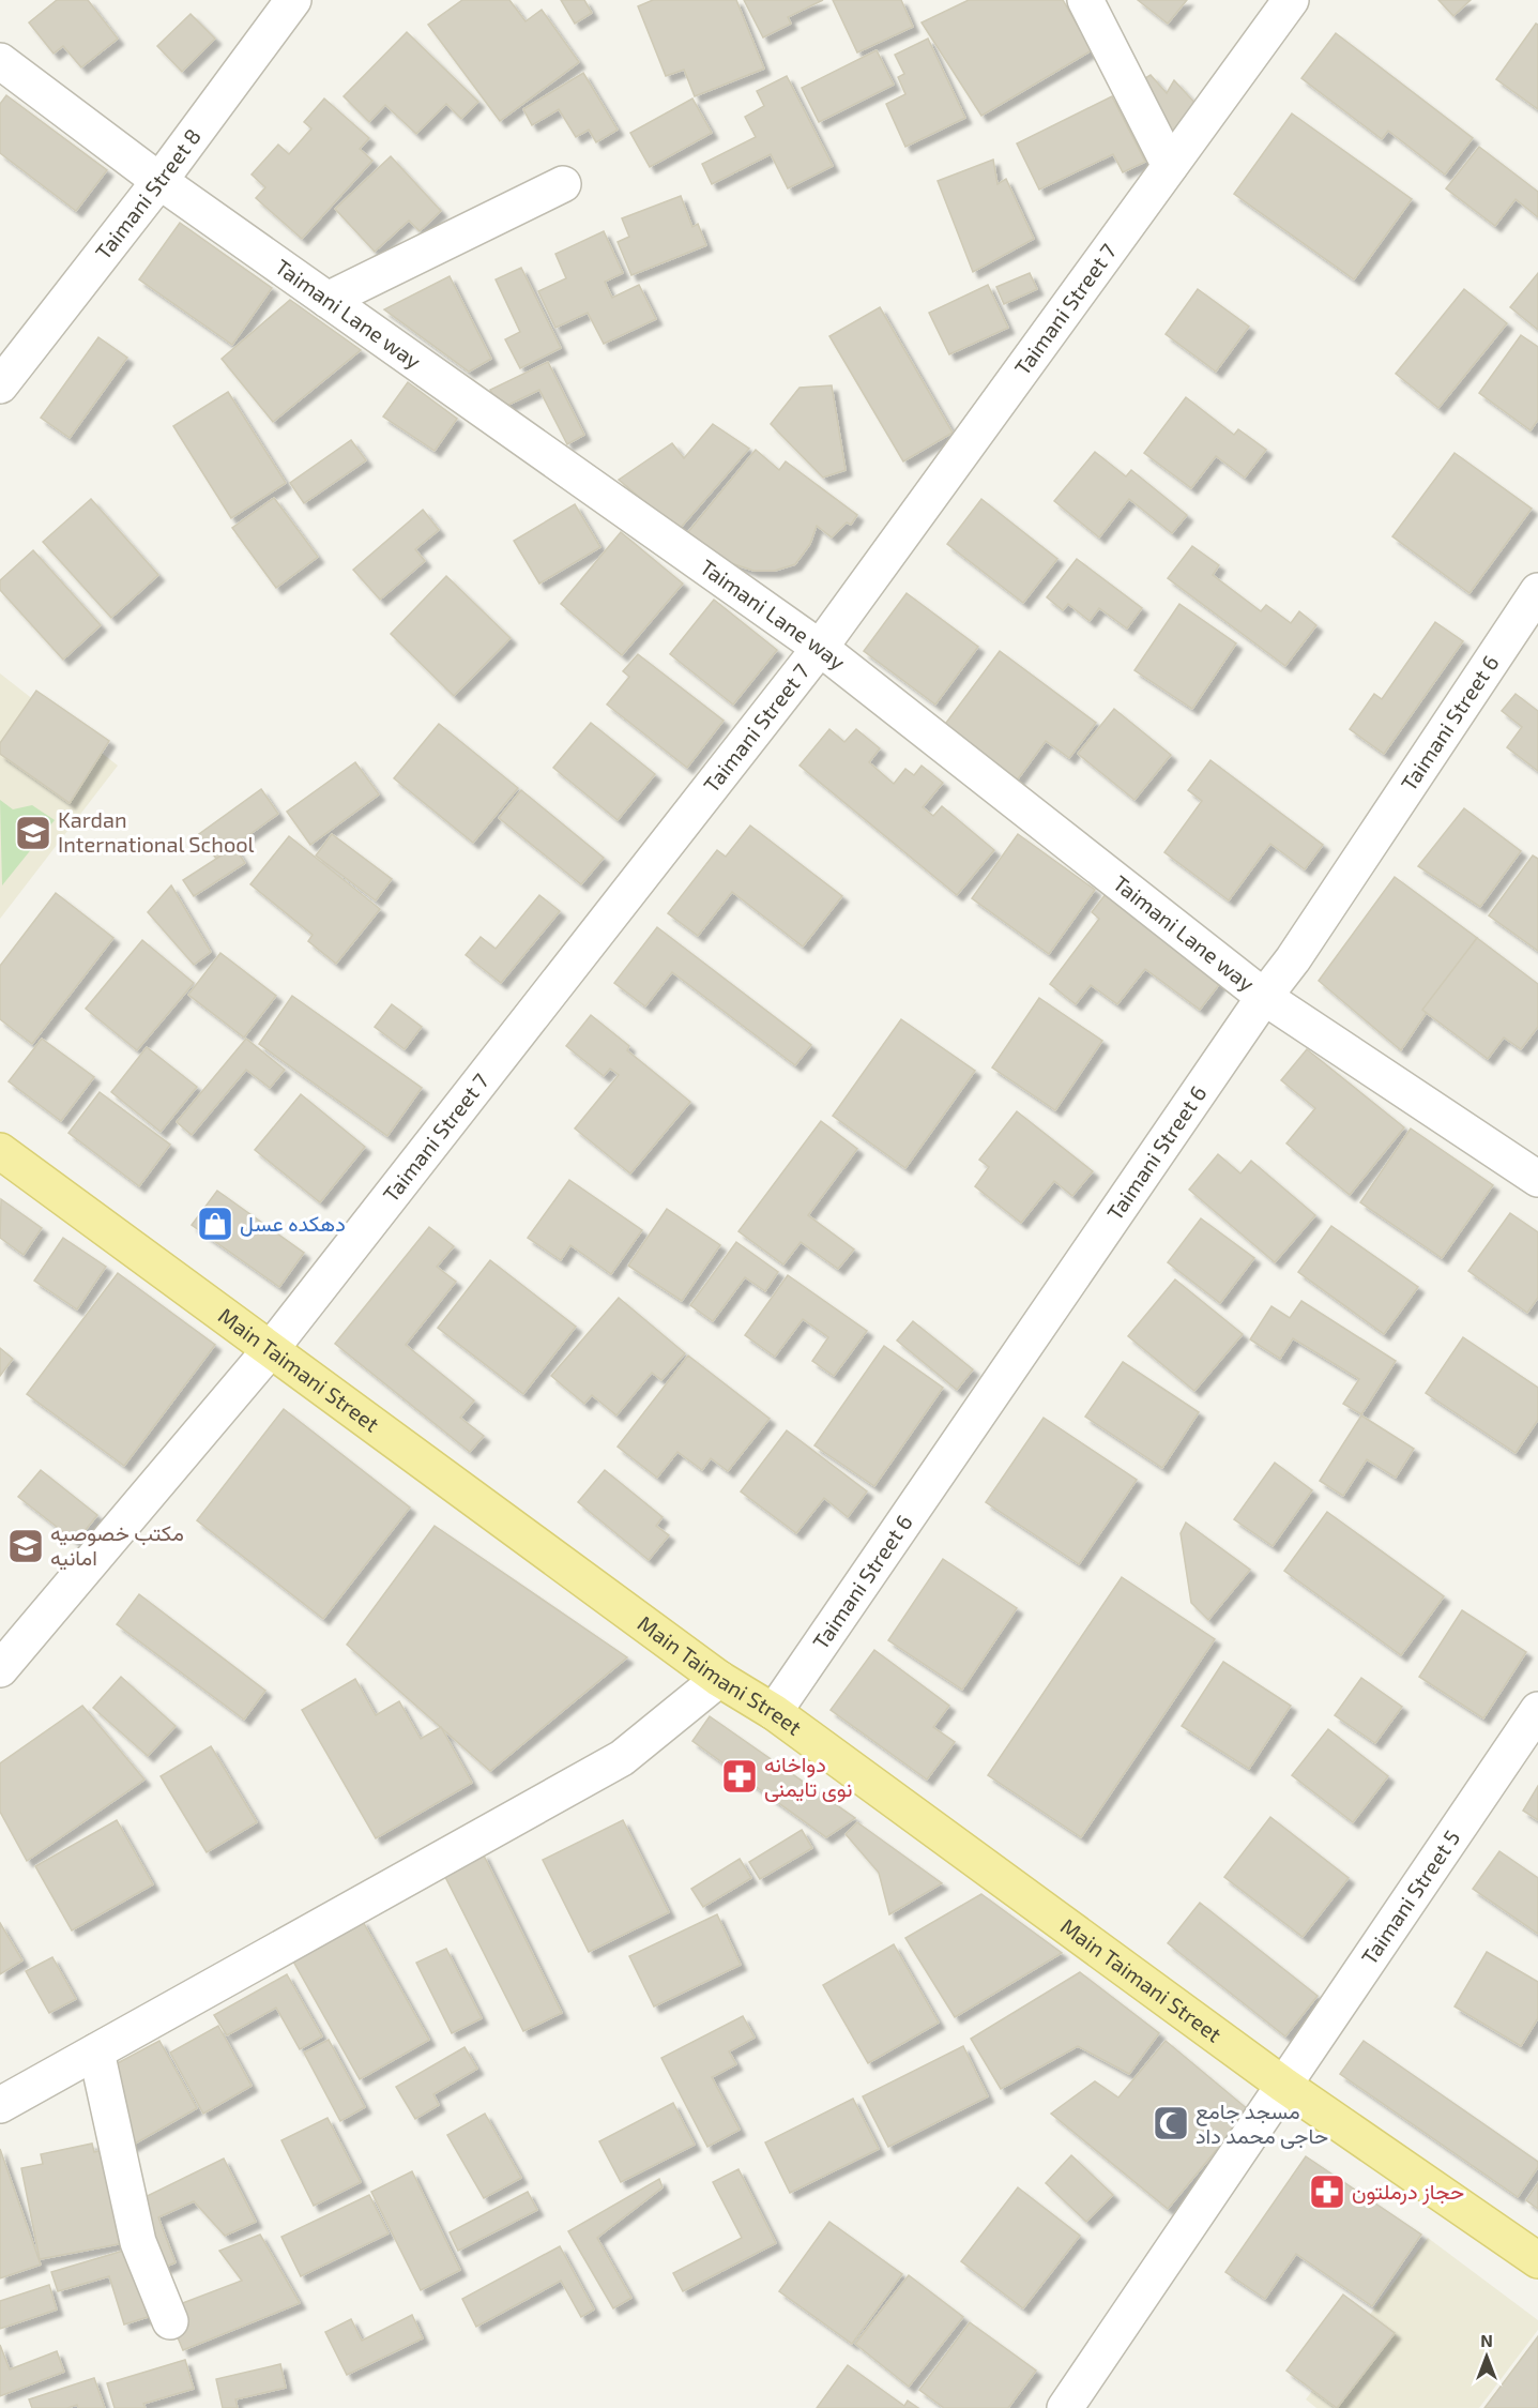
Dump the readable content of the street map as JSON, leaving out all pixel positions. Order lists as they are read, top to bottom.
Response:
{
  "streets": {
    "main road": ["Main Taimani Street"],
    "street": [
      "Taimani Street 8",
      "Taimani Street 7",
      "Taimani Lane way",
      "Taimani Street 6",
      "Taimani Street 5"
    ]
  },
  "crossings": [
    ["Taimani Street 8", "Taimani Lane way"],
    ["Taimani Street 7", "Taimani Lane way"],
    ["Taimani Street 7", "Main Taimani Street"],
    ["Taimani Lane way", "Taimani Street 6"],
    ["Taimani Street 6", "Main Taimani Street"],
    ["Main Taimani Street", "Taimani Street 5"]
  ],
  "places": {
    "school or university": ["Kardan International School", "مکتب خصوصیه امانیه"],
    "shop": ["دهکده عسل"],
    "pharmacy": ["دواخانه نوی تایمنی", "حجاز درملتون"],
    "mosque": ["مسجد جامع حاجی محمد داد"]
  },
  "north": "top"
}
